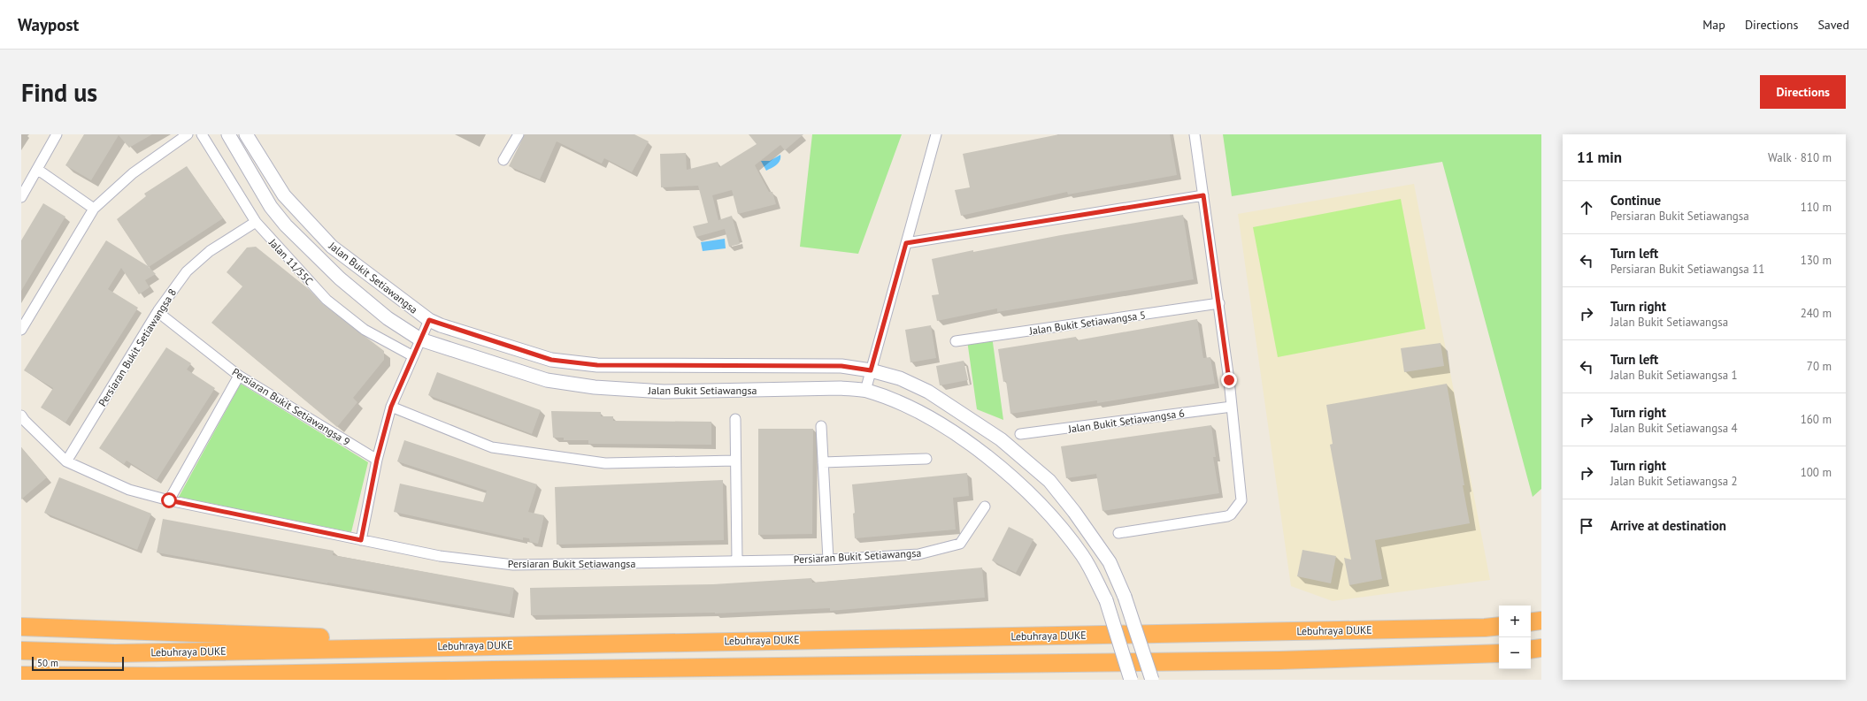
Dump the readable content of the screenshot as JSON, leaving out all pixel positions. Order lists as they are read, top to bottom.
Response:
{
  "streets": {
    "highway": ["Lebuhraya DUKE"],
    "street": [
      "Jalan 11/55C",
      "Jalan Bukit Setiawangsa",
      "Jalan Bukit Setiawangsa 5",
      "Persiaran Bukit Setiawangsa 8",
      "Persiaran Bukit Setiawangsa 9",
      "Jalan Bukit Setiawangsa 6",
      "Persiaran Bukit Setiawangsa"
    ]
  },
  "crossings": [
    ["Jalan 11/55C", "Persiaran Bukit Setiawangsa 8"],
    ["Persiaran Bukit Setiawangsa 8", "Persiaran Bukit Setiawangsa 9"],
    ["Persiaran Bukit Setiawangsa 8", "Persiaran Bukit Setiawangsa"]
  ],
  "scale_bar": "50 m",
  "page": {
    "header": "Waypost",
    "nav": ["Map", "Directions", "Saved"],
    "buttons": "Directions",
    "title": "Find us",
    "heading": ["11 min", "Walk · 810 m"],
    "list": [
      ["Continue", "Persiaran Bukit Setiawangsa", "110 m"],
      ["Turn left", "Persiaran Bukit Setiawangsa 11", "130 m"],
      ["Turn right", "Jalan Bukit Setiawangsa", "240 m"],
      ["Turn left", "Jalan Bukit Setiawangsa 1", "70 m"],
      ["Turn right", "Jalan Bukit Setiawangsa 4", "160 m"],
      ["Turn right", "Jalan Bukit Setiawangsa 2", "100 m"],
      "Arrive at destination"
    ],
    "map_buttons": ["+", "−"],
    "scale": "50 m"
  }
}
